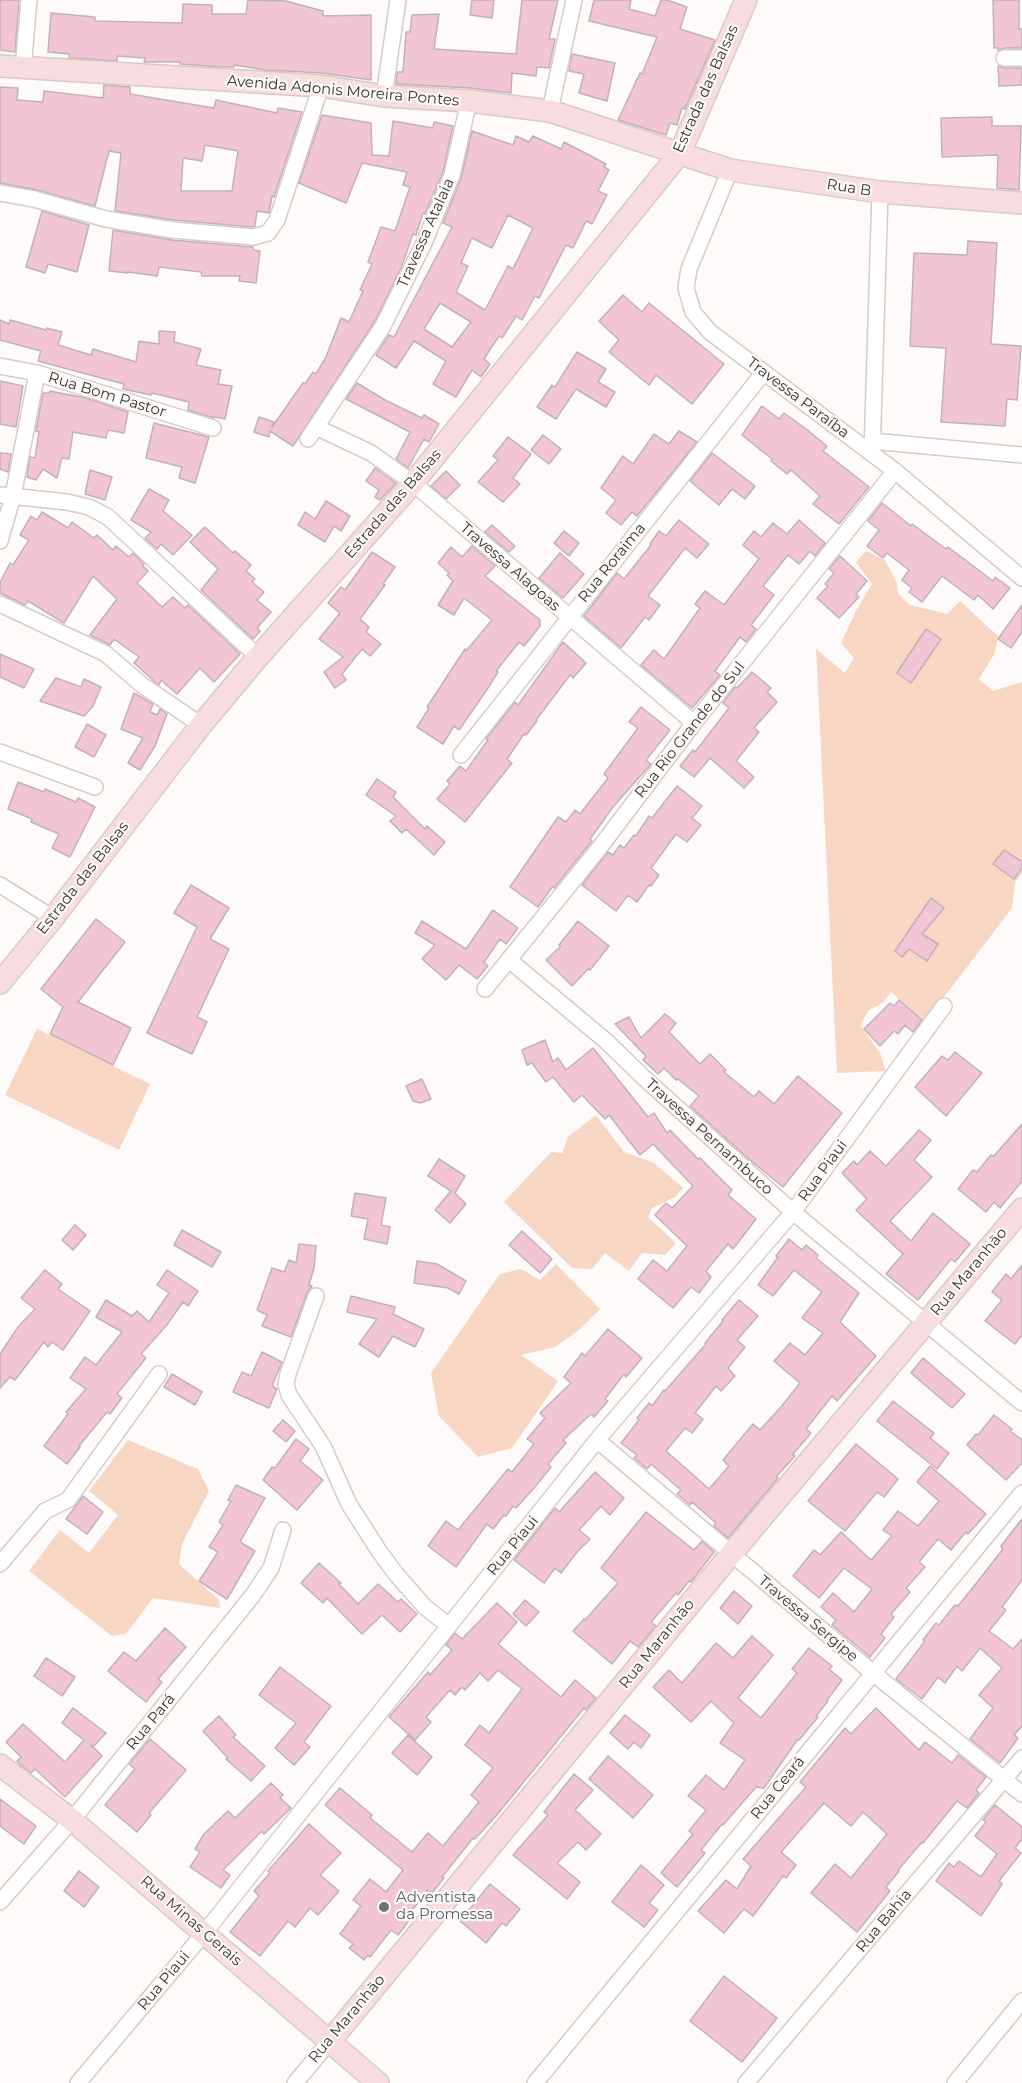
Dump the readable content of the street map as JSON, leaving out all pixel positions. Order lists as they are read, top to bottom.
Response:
{
  "streets": {
    "street": [
      "Estrada das Balsas",
      "Avenida Adonis Moreira Pontes",
      "Rua B",
      "Travessa Atalaia",
      "Rua Bom Pastor",
      "Travessa Paraíba",
      "Rua Roraima",
      "Travessa Alagoas",
      "Rua Rio Grande do Sul",
      "Travessa Pernambuco",
      "Rua Piaui",
      "Rua Maranhão",
      "Travessa Sergipe",
      "Rua Pará",
      "Rua Ceará",
      "Rua Minas Gerais",
      "Rua Bahia"
    ]
  },
  "crossings": [
    ["Estrada das Balsas", "Avenida Adonis Moreira Pontes"],
    ["Estrada das Balsas", "Rua B"],
    ["Estrada das Balsas", "Travessa Alagoas"],
    ["Avenida Adonis Moreira Pontes", "Rua B"],
    ["Avenida Adonis Moreira Pontes", "Travessa Atalaia"],
    ["Rua B", "Travessa Paraíba"],
    ["Travessa Atalaia", "Travessa Alagoas"],
    ["Travessa Paraíba", "Rua Roraima"],
    ["Travessa Paraíba", "Rua Rio Grande do Sul"],
    ["Rua Roraima", "Travessa Alagoas"],
    ["Travessa Alagoas", "Rua Rio Grande do Sul"],
    ["Rua Rio Grande do Sul", "Travessa Pernambuco"],
    ["Travessa Pernambuco", "Rua Piaui"],
    ["Travessa Pernambuco", "Rua Maranhão"],
    ["Rua Piaui", "Travessa Sergipe"],
    ["Rua Piaui", "Rua Minas Gerais"],
    ["Rua Maranhão", "Travessa Sergipe"],
    ["Rua Maranhão", "Rua Minas Gerais"],
    ["Travessa Sergipe", "Rua Ceará"],
    ["Travessa Sergipe", "Rua Bahia"],
    ["Rua Pará", "Rua Minas Gerais"]
  ],
  "places": ["Adventista da Promessa"]
}
